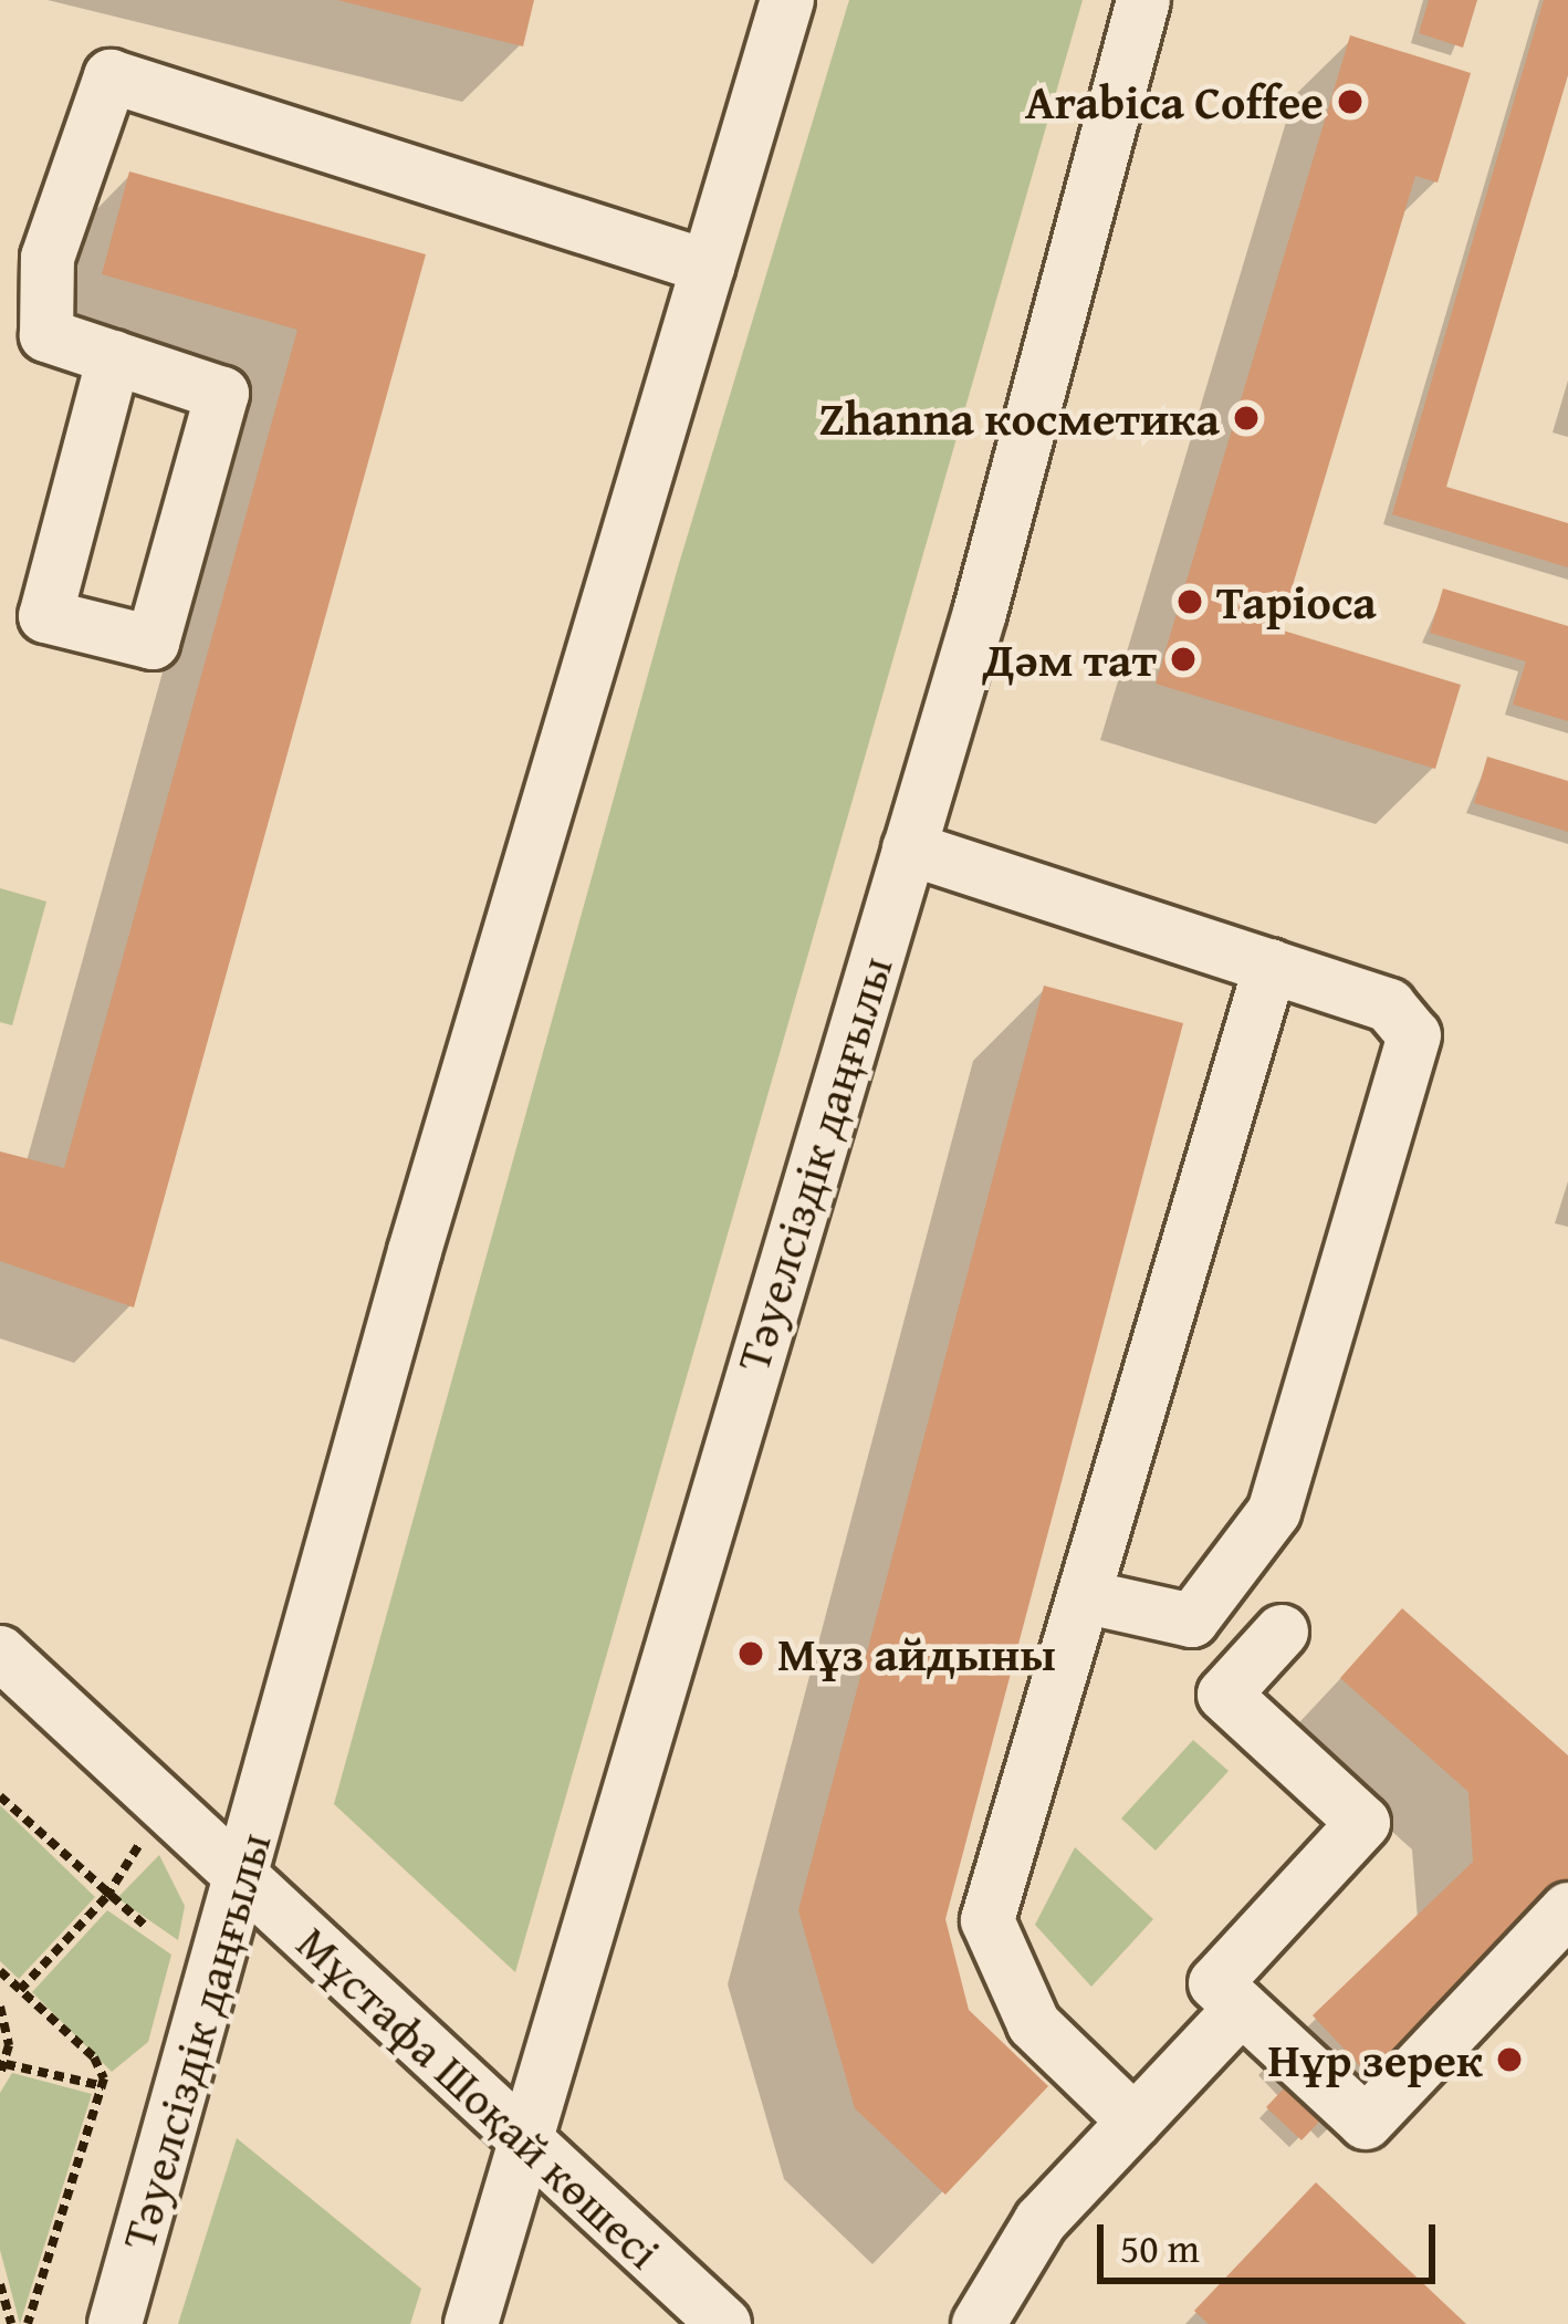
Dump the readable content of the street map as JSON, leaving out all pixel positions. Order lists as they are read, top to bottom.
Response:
{
  "streets": {
    "street": ["Тәуелсіздік даңғылы", "Мұстафа Шоқай көшесі"]
  },
  "crossings": [
    ["Тәуелсіздік даңғылы", "Мұстафа Шоқай көшесі"]
  ],
  "places": [
    "Arabica Coffee",
    "Zhanna косметика",
    "Tapioca",
    "Дәм тат",
    "Мұз айдыны",
    "Нұр зерек"
  ],
  "scale_bar": "50 m"
}
